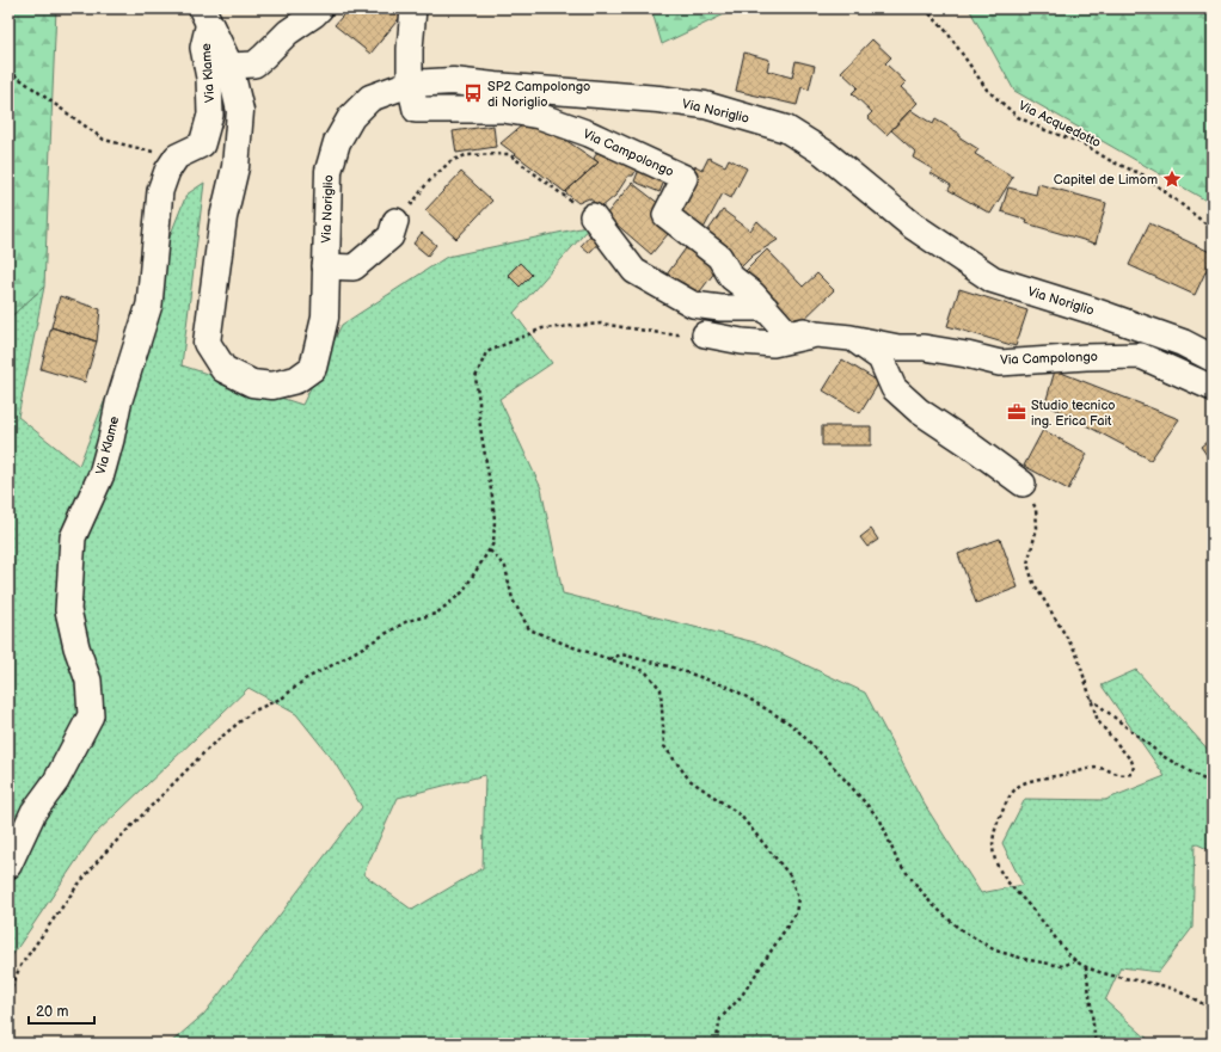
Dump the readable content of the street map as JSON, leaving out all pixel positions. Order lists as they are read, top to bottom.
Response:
{
  "streets": {
    "main road": ["Via Noriglio"],
    "street": ["Via Klame", "Via Campolongo"],
    "path": ["Via Acquedotto"]
  },
  "crossings": [
    ["Via Klame", "Via Noriglio"],
    ["Via Noriglio", "Via Campolongo"]
  ],
  "places": {
    "bus stop": ["SP2 Campolongo di Noriglio"],
    "place": ["Capitel de Limom"],
    "office": ["Studio tecnico ing. Erica Fait"]
  },
  "scale_bar": "20 m"
}
